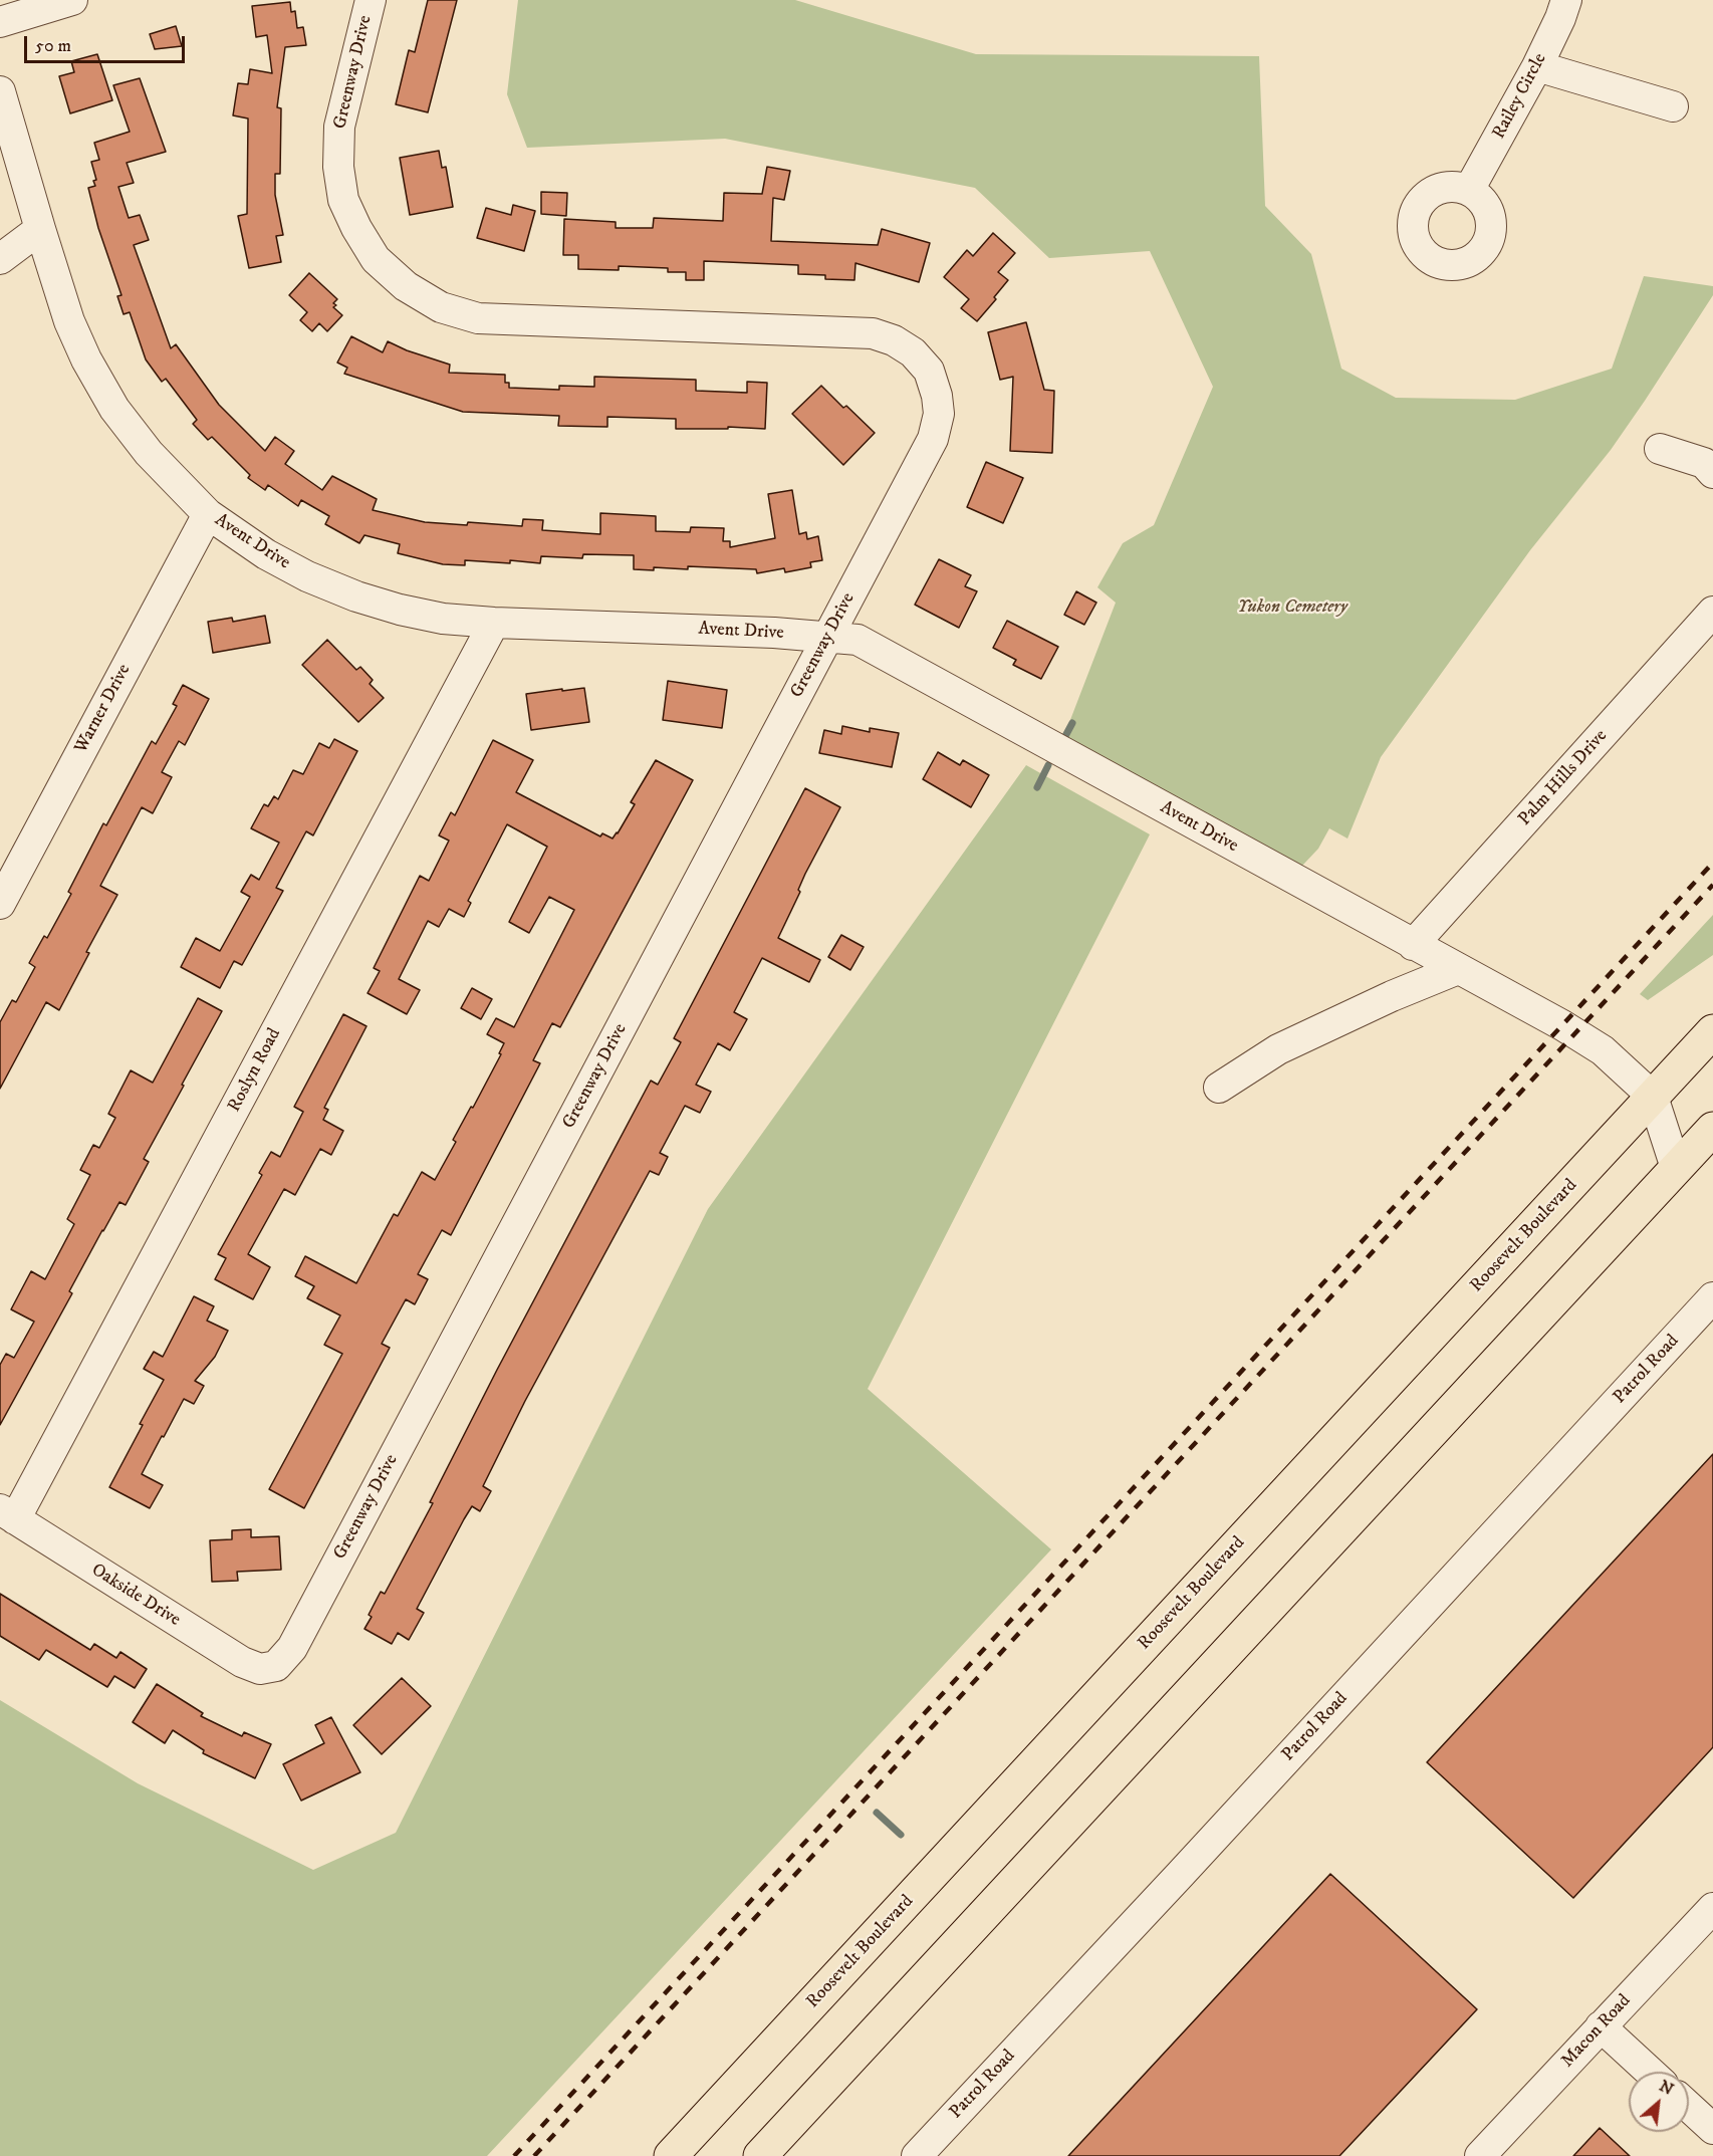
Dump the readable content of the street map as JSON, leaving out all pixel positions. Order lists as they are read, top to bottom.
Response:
{
  "streets": {
    "highway": ["Roosevelt Boulevard"],
    "street": [
      "Greenway Drive",
      "Railey Circle",
      "Avent Drive",
      "Warner Drive",
      "Palm Hills Drive",
      "Roslyn Road",
      "Patrol Road",
      "Oakside Drive",
      "Macon Road"
    ]
  },
  "crossings": [
    ["Greenway Drive", "Avent Drive"],
    ["Greenway Drive", "Oakside Drive"],
    ["Avent Drive", "Warner Drive"],
    ["Avent Drive", "Palm Hills Drive"],
    ["Avent Drive", "Roslyn Road"],
    ["Avent Drive", "Roosevelt Boulevard"],
    ["Roslyn Road", "Oakside Drive"]
  ],
  "parks": ["Yukon Cemetery"],
  "scale_bar": "50 m",
  "north": "top right"
}
